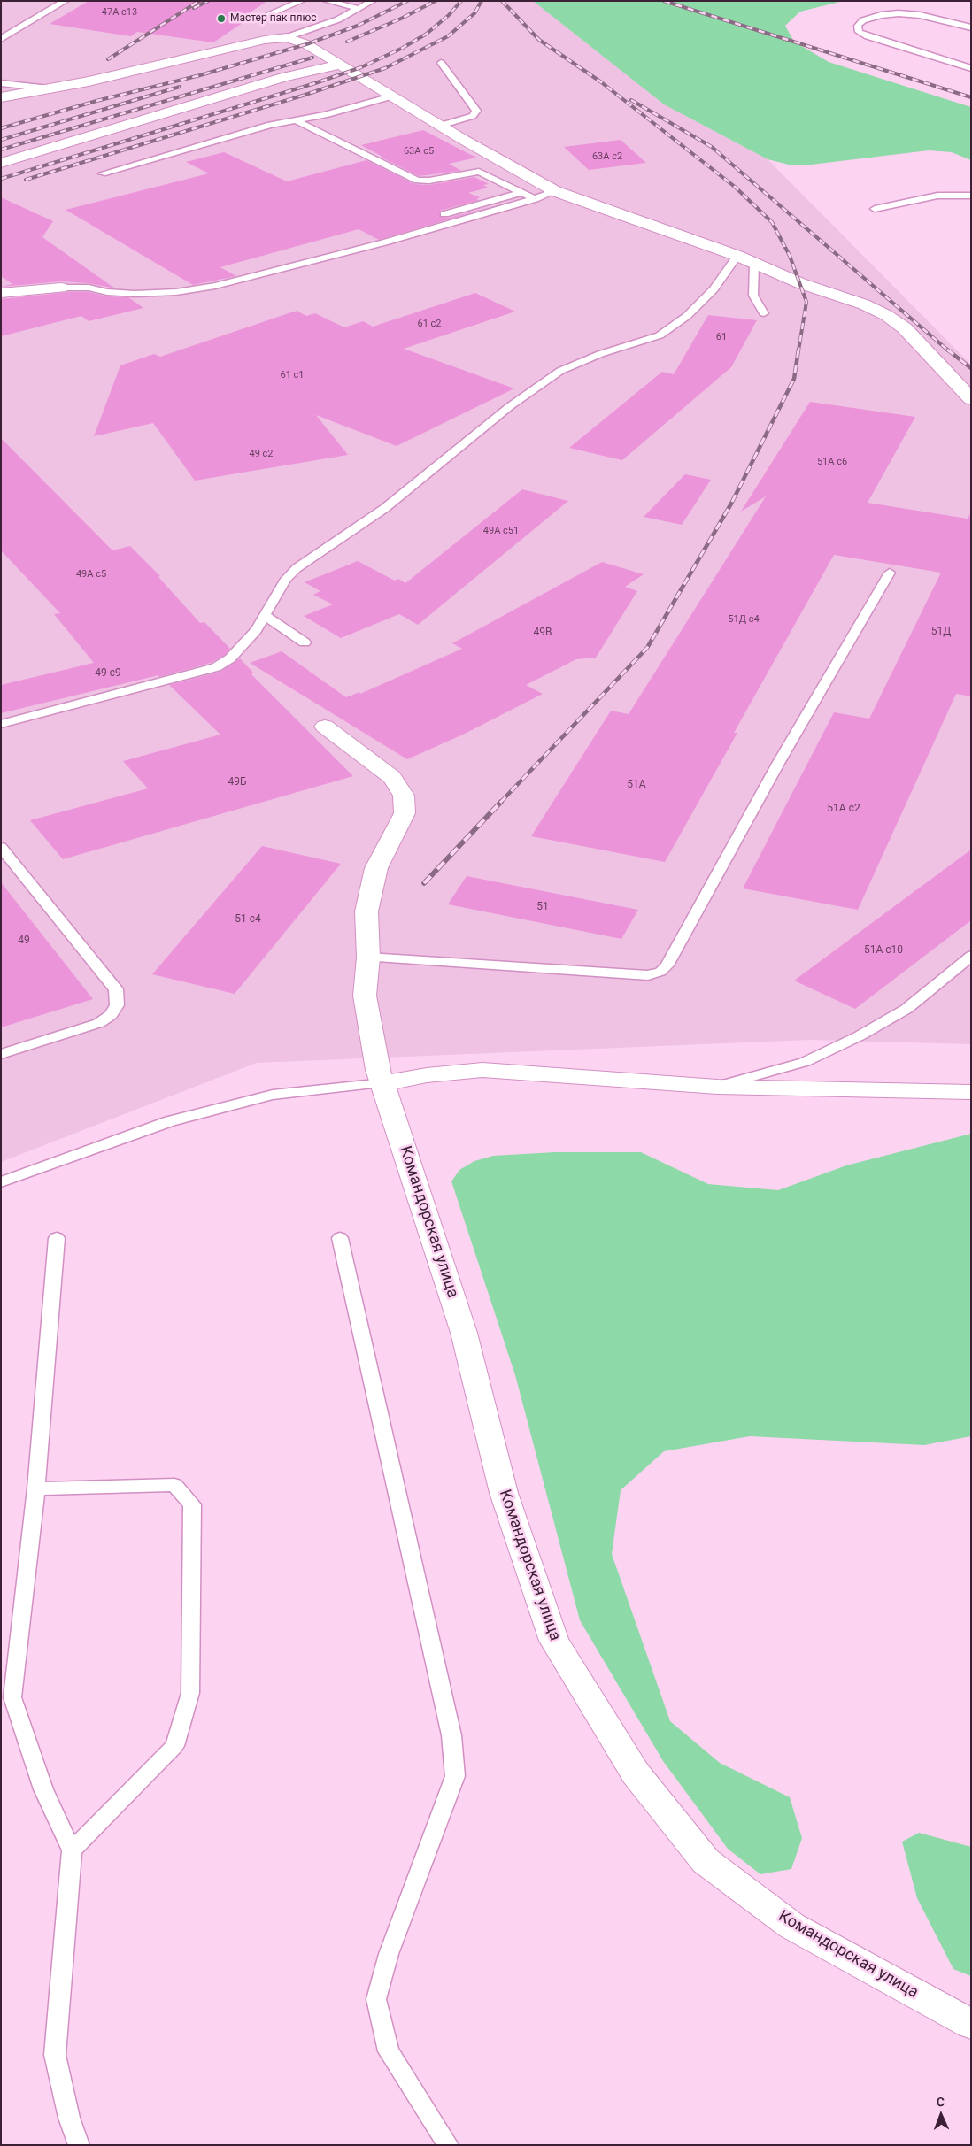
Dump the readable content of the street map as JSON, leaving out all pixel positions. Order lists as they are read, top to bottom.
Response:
{
  "streets": {
    "street": ["Командорская улица"]
  },
  "places": ["Мастер пак плюс"],
  "house_numbers": [
    "47А с13",
    "63А с5",
    "63А с2",
    "61 с2",
    "61",
    "61 с1",
    "49 с2",
    "51А с6",
    "49А с51",
    "49А с5",
    "51Д с4",
    "51Д",
    "49В",
    "49 с9",
    "49Б",
    "51А",
    "51А с2",
    "51",
    "51 с4",
    "49",
    "51А с10"
  ],
  "north": "top"
}
